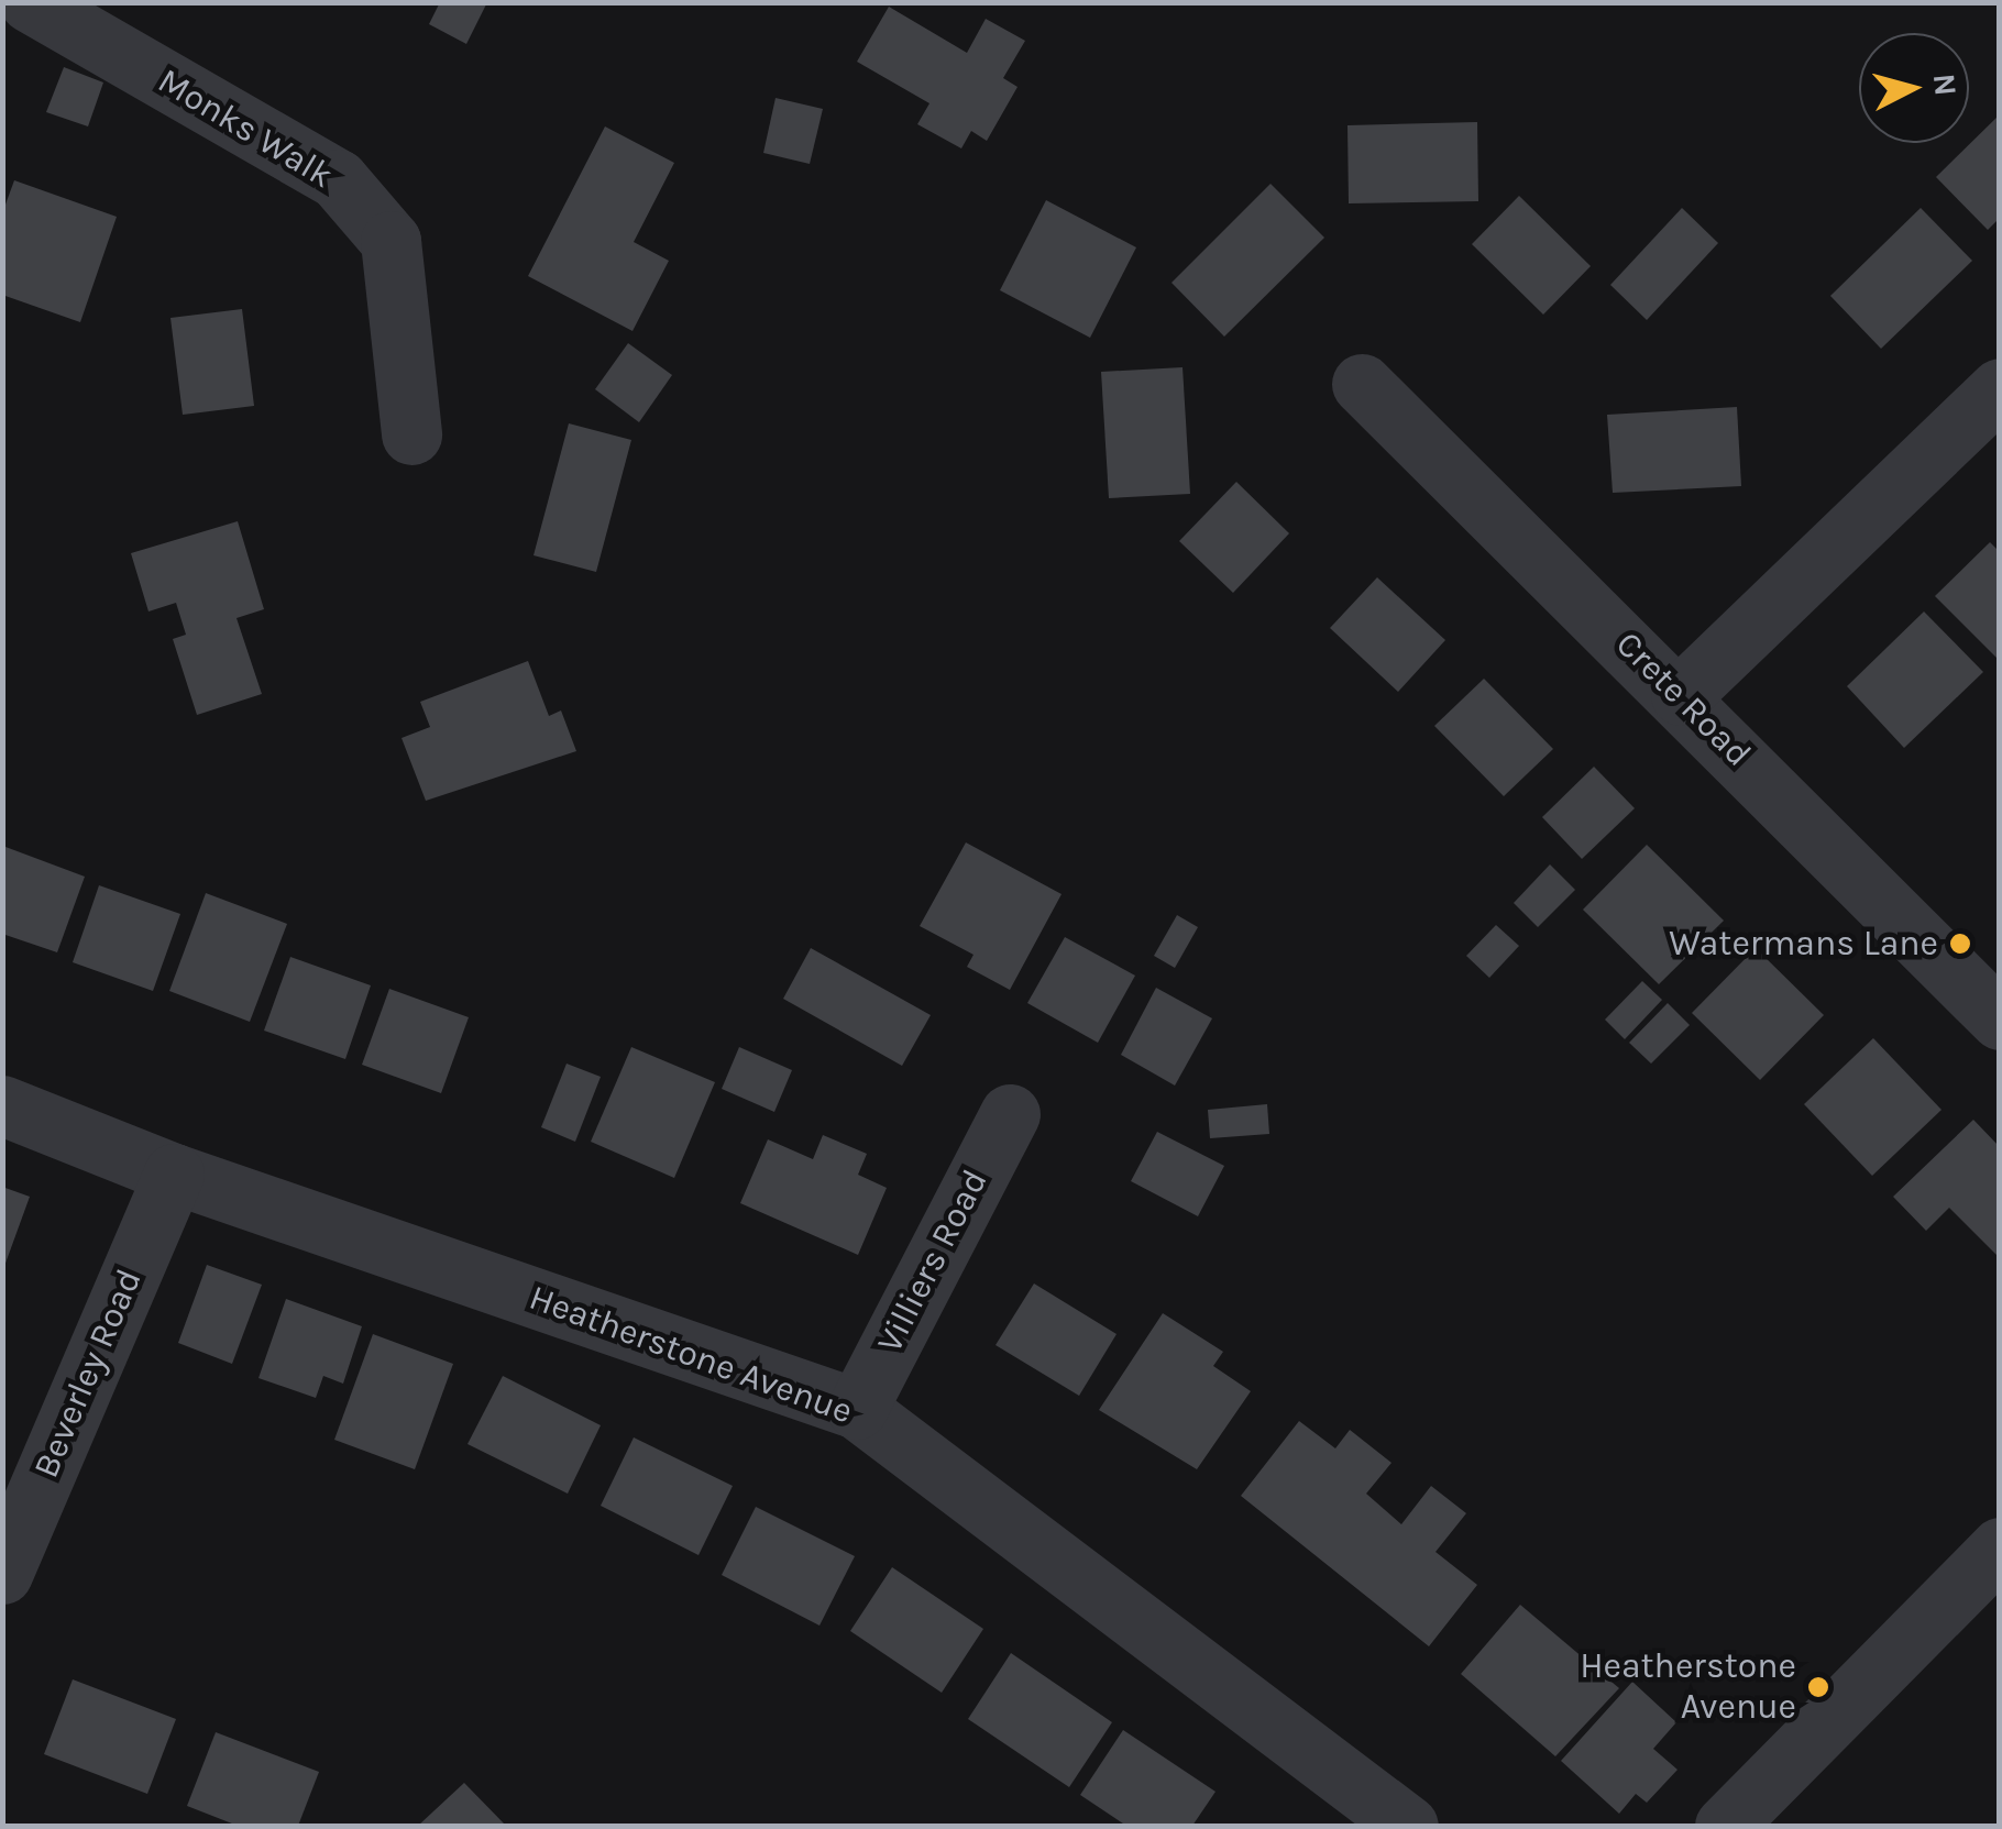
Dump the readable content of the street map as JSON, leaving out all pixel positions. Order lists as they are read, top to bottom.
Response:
{
  "streets": {
    "street": [
      "Monks Walk",
      "Crete Road",
      "Villiers Road",
      "Heatherstone Avenue",
      "Beverley Road"
    ]
  },
  "crossings": [
    ["Villiers Road", "Heatherstone Avenue"],
    ["Heatherstone Avenue", "Beverley Road"]
  ],
  "places": ["Watermans Lane", "Heatherstone Avenue"],
  "north": "right"
}
